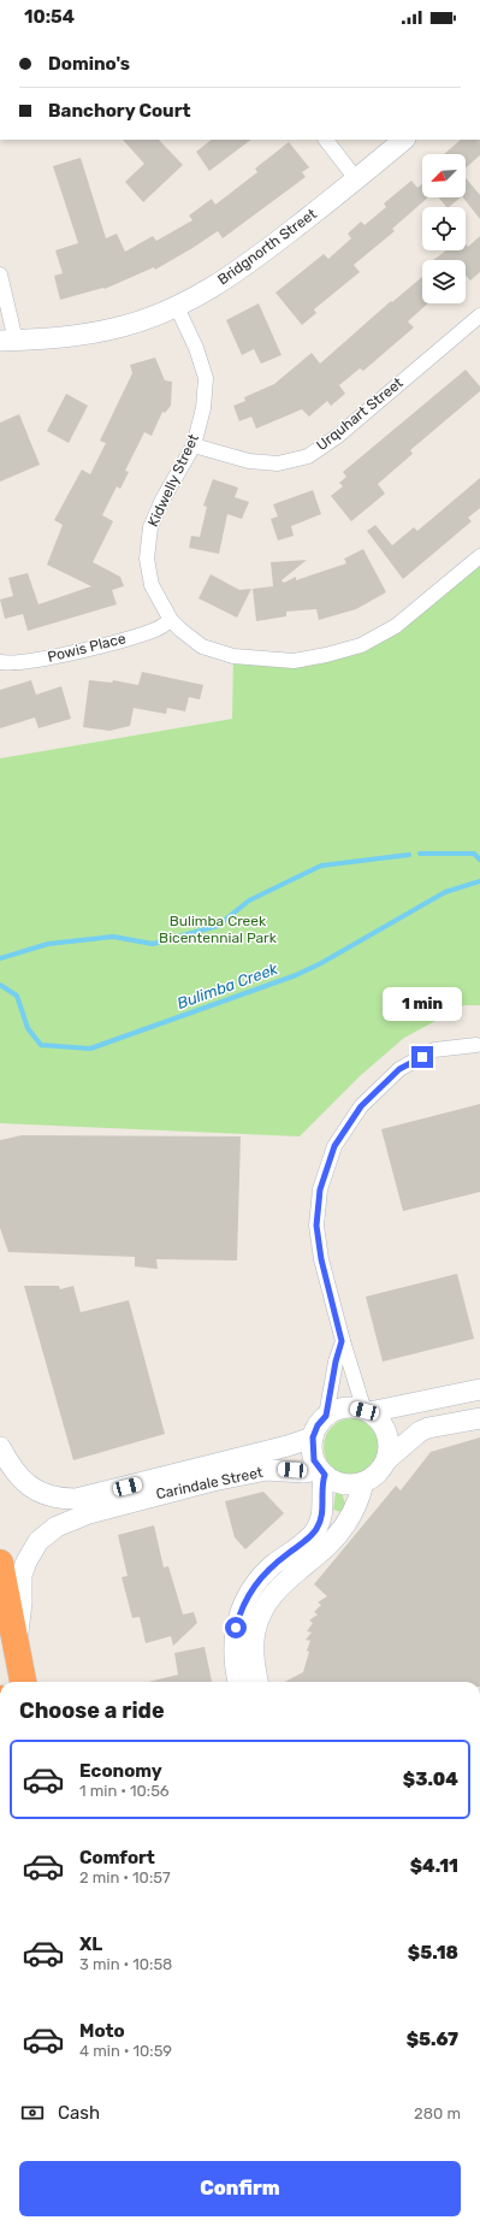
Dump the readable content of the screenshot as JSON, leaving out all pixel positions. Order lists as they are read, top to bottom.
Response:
{
  "streets": {
    "street": [
      "Bridgnorth Street",
      "Urquhart Street",
      "Kidwelly Street",
      "Powis Place",
      "Carindale Street"
    ]
  },
  "crossings": [
    ["Bridgnorth Street", "Kidwelly Street"],
    ["Urquhart Street", "Kidwelly Street"],
    ["Kidwelly Street", "Powis Place"]
  ],
  "water": ["Bulimba Creek"],
  "parks": ["Bulimba Creek Bicentennial Park"],
  "north": "bottom left",
  "page": {
    "status": "10:54",
    "banner": ["Domino's", "Banchory Court"],
    "bubble": "1 min",
    "heading": "Choose a ride",
    "list": [
      {
        "name": "Economy",
        "note": "1 min · 10:56",
        "value": "$3.04"
      },
      {
        "name": "Comfort",
        "note": "2 min · 10:57",
        "value": "$4.11"
      },
      {
        "name": "XL",
        "note": "3 min · 10:58",
        "value": "$5.18"
      },
      {
        "name": "Moto",
        "note": "4 min · 10:59",
        "value": "$5.67"
      }
    ],
    "pay": ["Cash", "280 m"],
    "buttons": "Confirm"
  }
}
